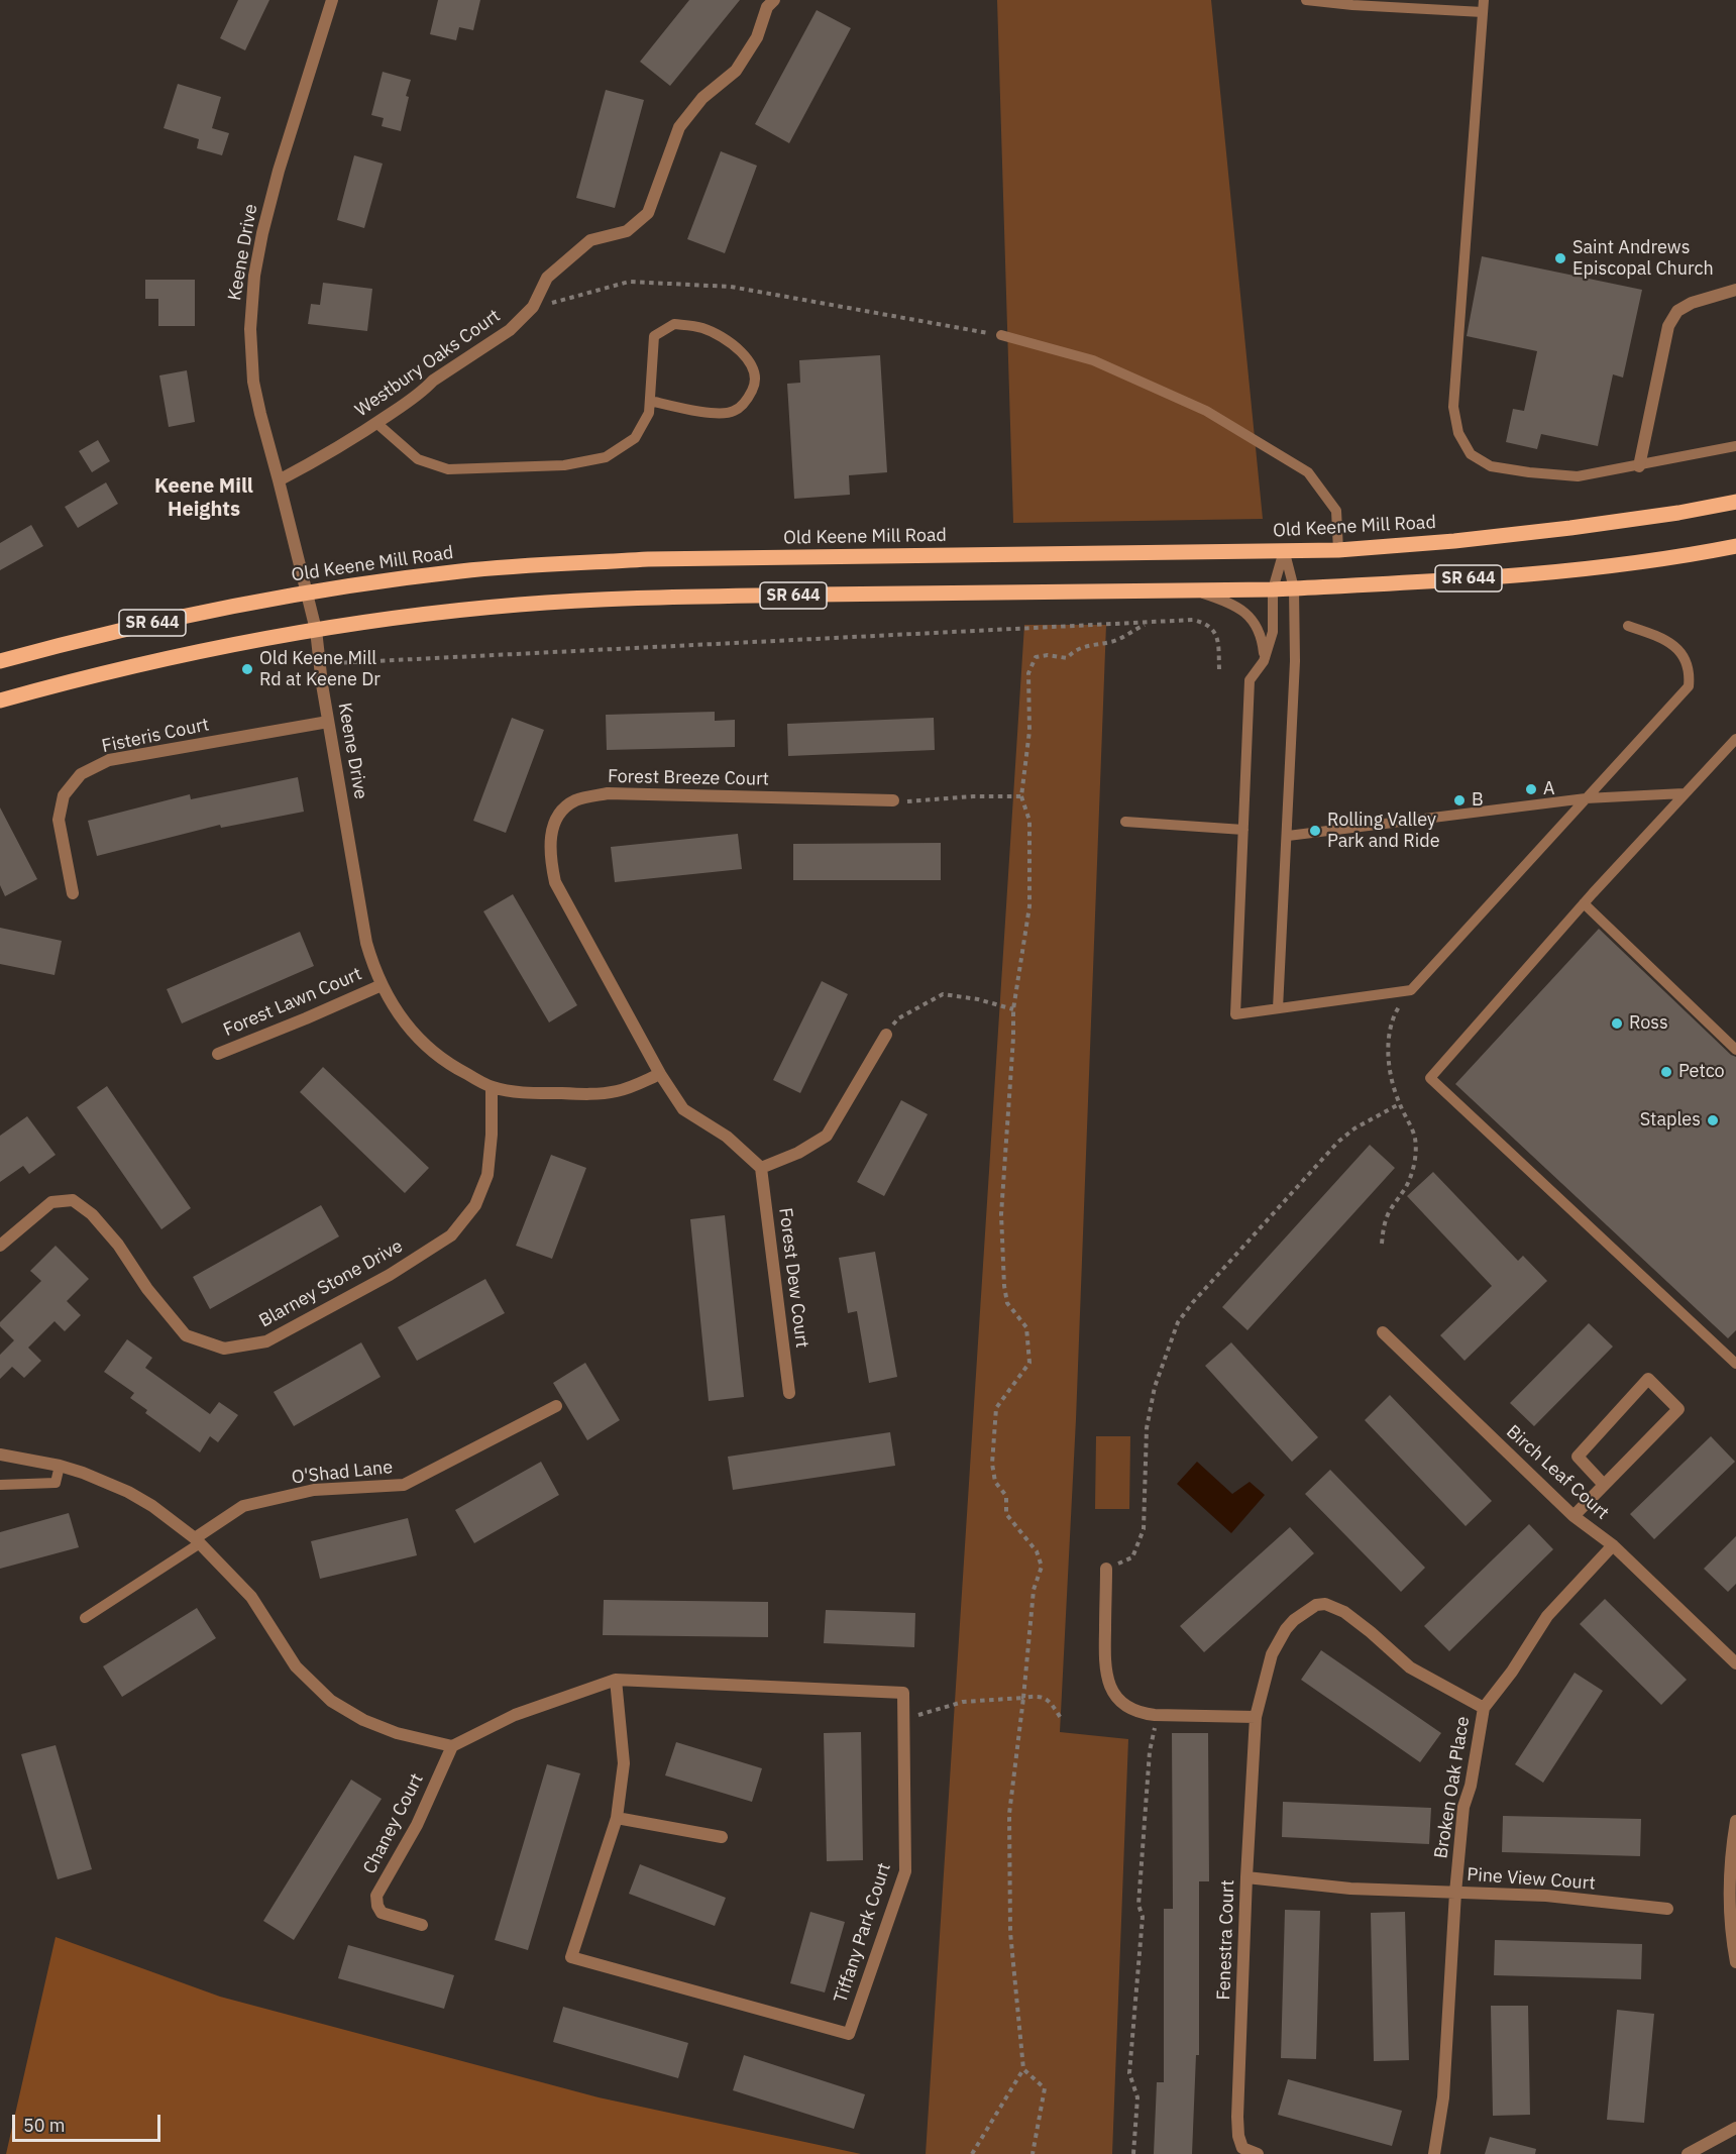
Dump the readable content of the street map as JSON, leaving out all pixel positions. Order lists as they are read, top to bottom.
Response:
{
  "streets": {
    "main road": ["Old Keene Mill Road", "SR 644"],
    "street": [
      "Keene Drive",
      "Westbury Oaks Court",
      "Fisteris Court",
      "Forest Breeze Court",
      "Forest Lawn Court",
      "Forest Dew Court",
      "Blarney Stone Drive",
      "O'Shad Lane",
      "Birch Leaf Court",
      "Broken Oak Place",
      "Chaney Court",
      "Pine View Court",
      "Tiffany Park Court",
      "Fenestra Court"
    ]
  },
  "crossings": [
    ["Keene Drive", "Westbury Oaks Court"],
    ["Keene Drive", "Old Keene Mill Road"],
    ["Keene Drive", "SR 644"],
    ["Keene Drive", "Fisteris Court"],
    ["Keene Drive", "Forest Breeze Court"],
    ["Keene Drive", "Forest Lawn Court"],
    ["Keene Drive", "Blarney Stone Drive"],
    ["Birch Leaf Court", "Broken Oak Place"],
    ["Broken Oak Place", "Pine View Court"],
    ["Broken Oak Place", "Fenestra Court"],
    ["Chaney Court", "Tiffany Park Court"],
    ["Pine View Court", "Fenestra Court"]
  ],
  "districts": ["Keene Mill Heights"],
  "places": [
    "Saint Andrews Episcopal Church",
    "Old Keene Mill Rd at Keene Dr",
    "A",
    "B",
    "Rolling Valley Park and Ride",
    "Ross",
    "Petco",
    "Staples"
  ],
  "scale_bar": "50 m"
}
